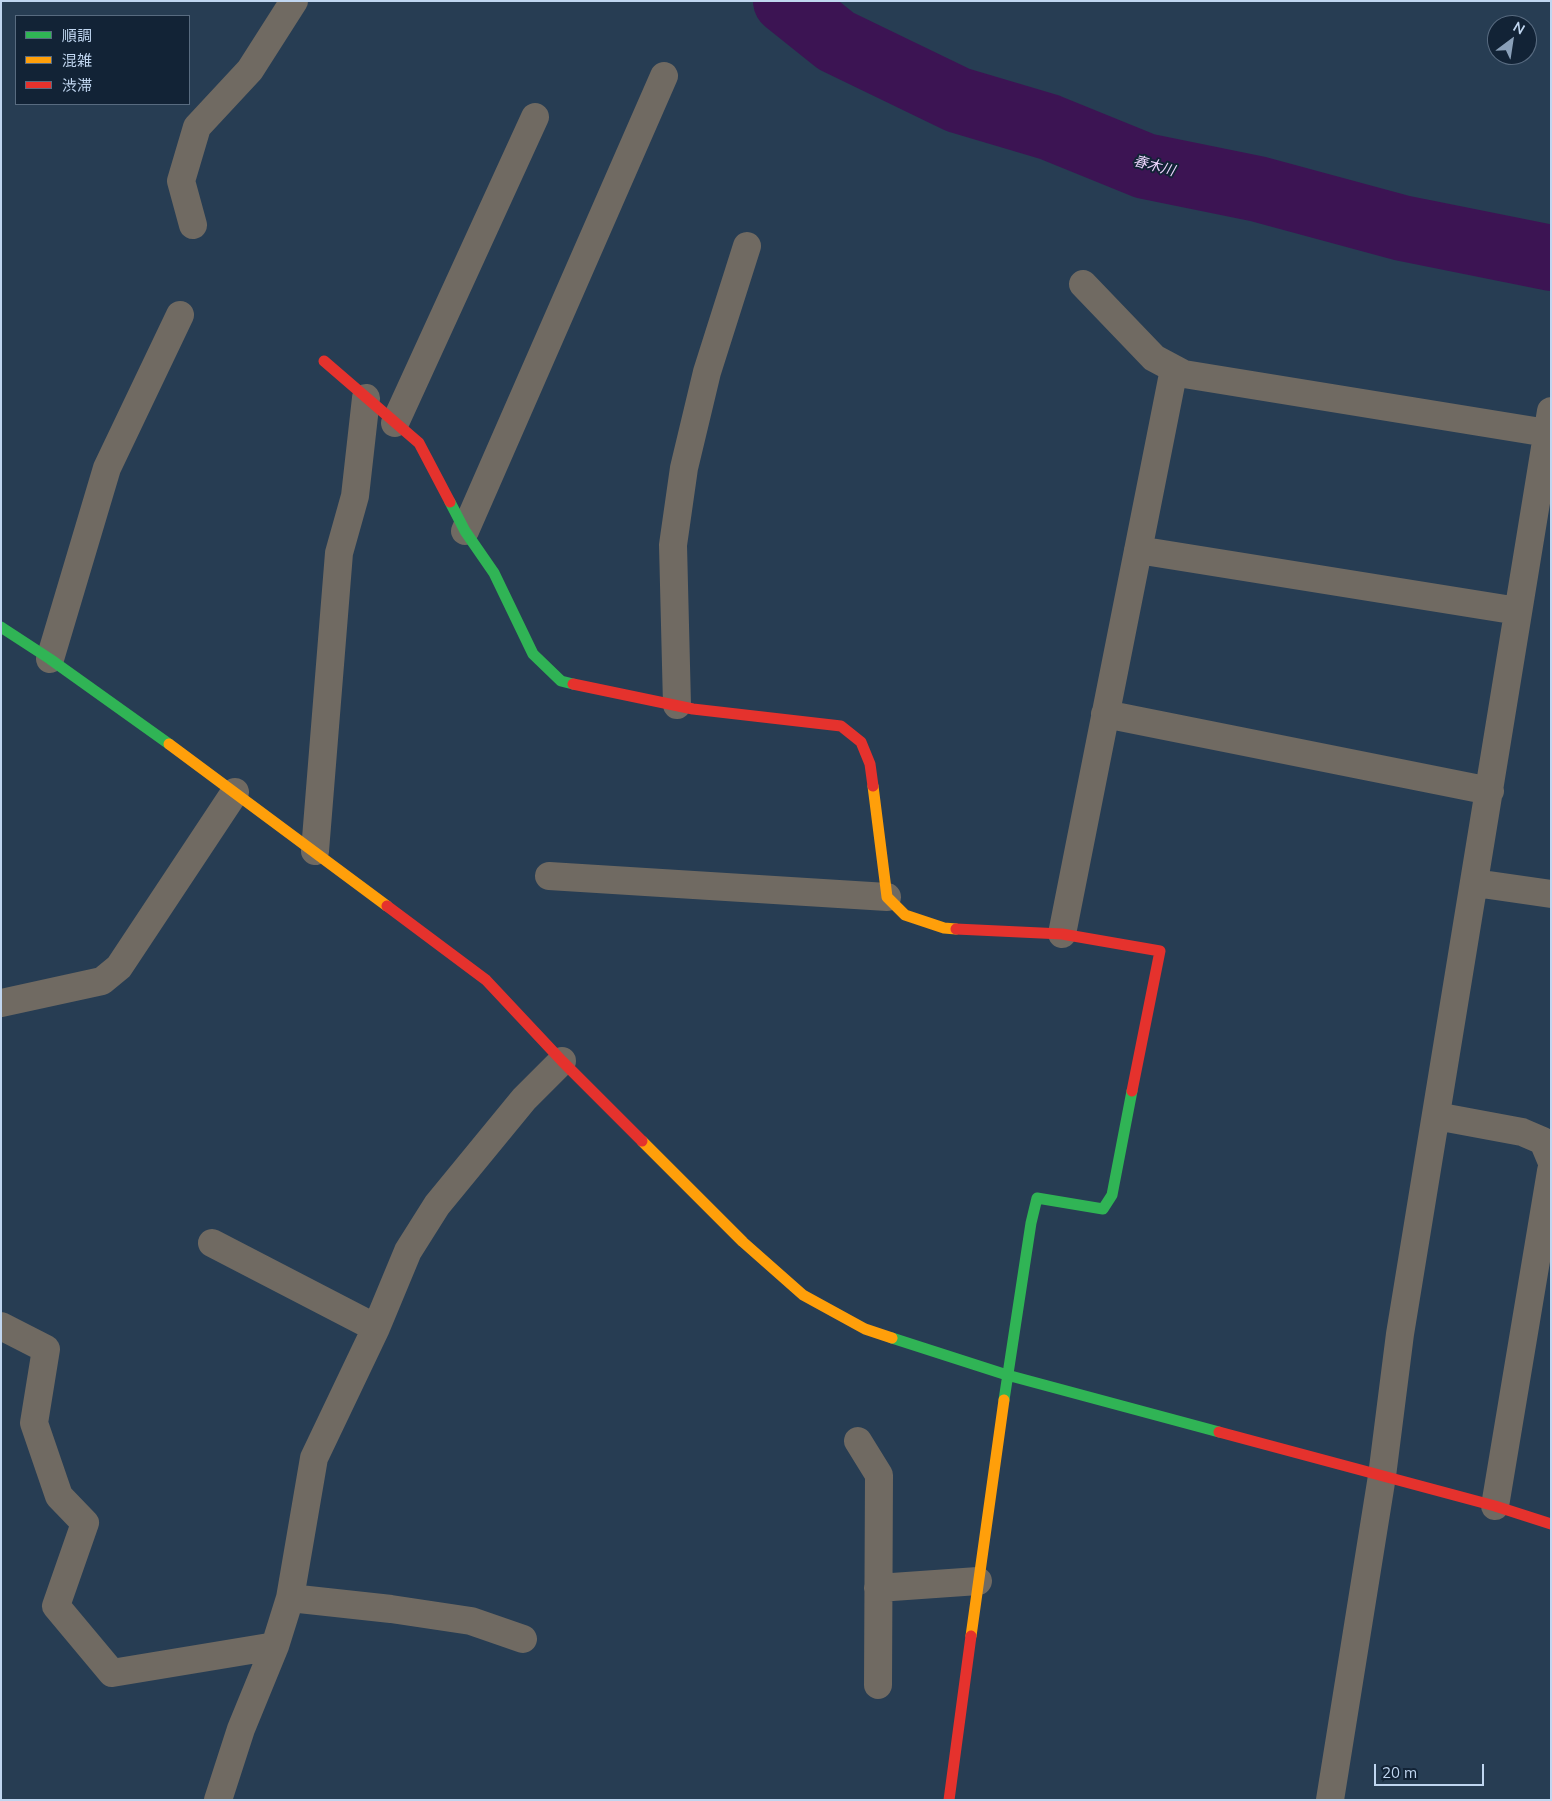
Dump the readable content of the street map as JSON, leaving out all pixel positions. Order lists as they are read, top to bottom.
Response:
{
  "water": ["春木川"],
  "legend": ["順調", "混雑", "渋滞"],
  "scale_bar": "20 m",
  "north": "top right"
}
